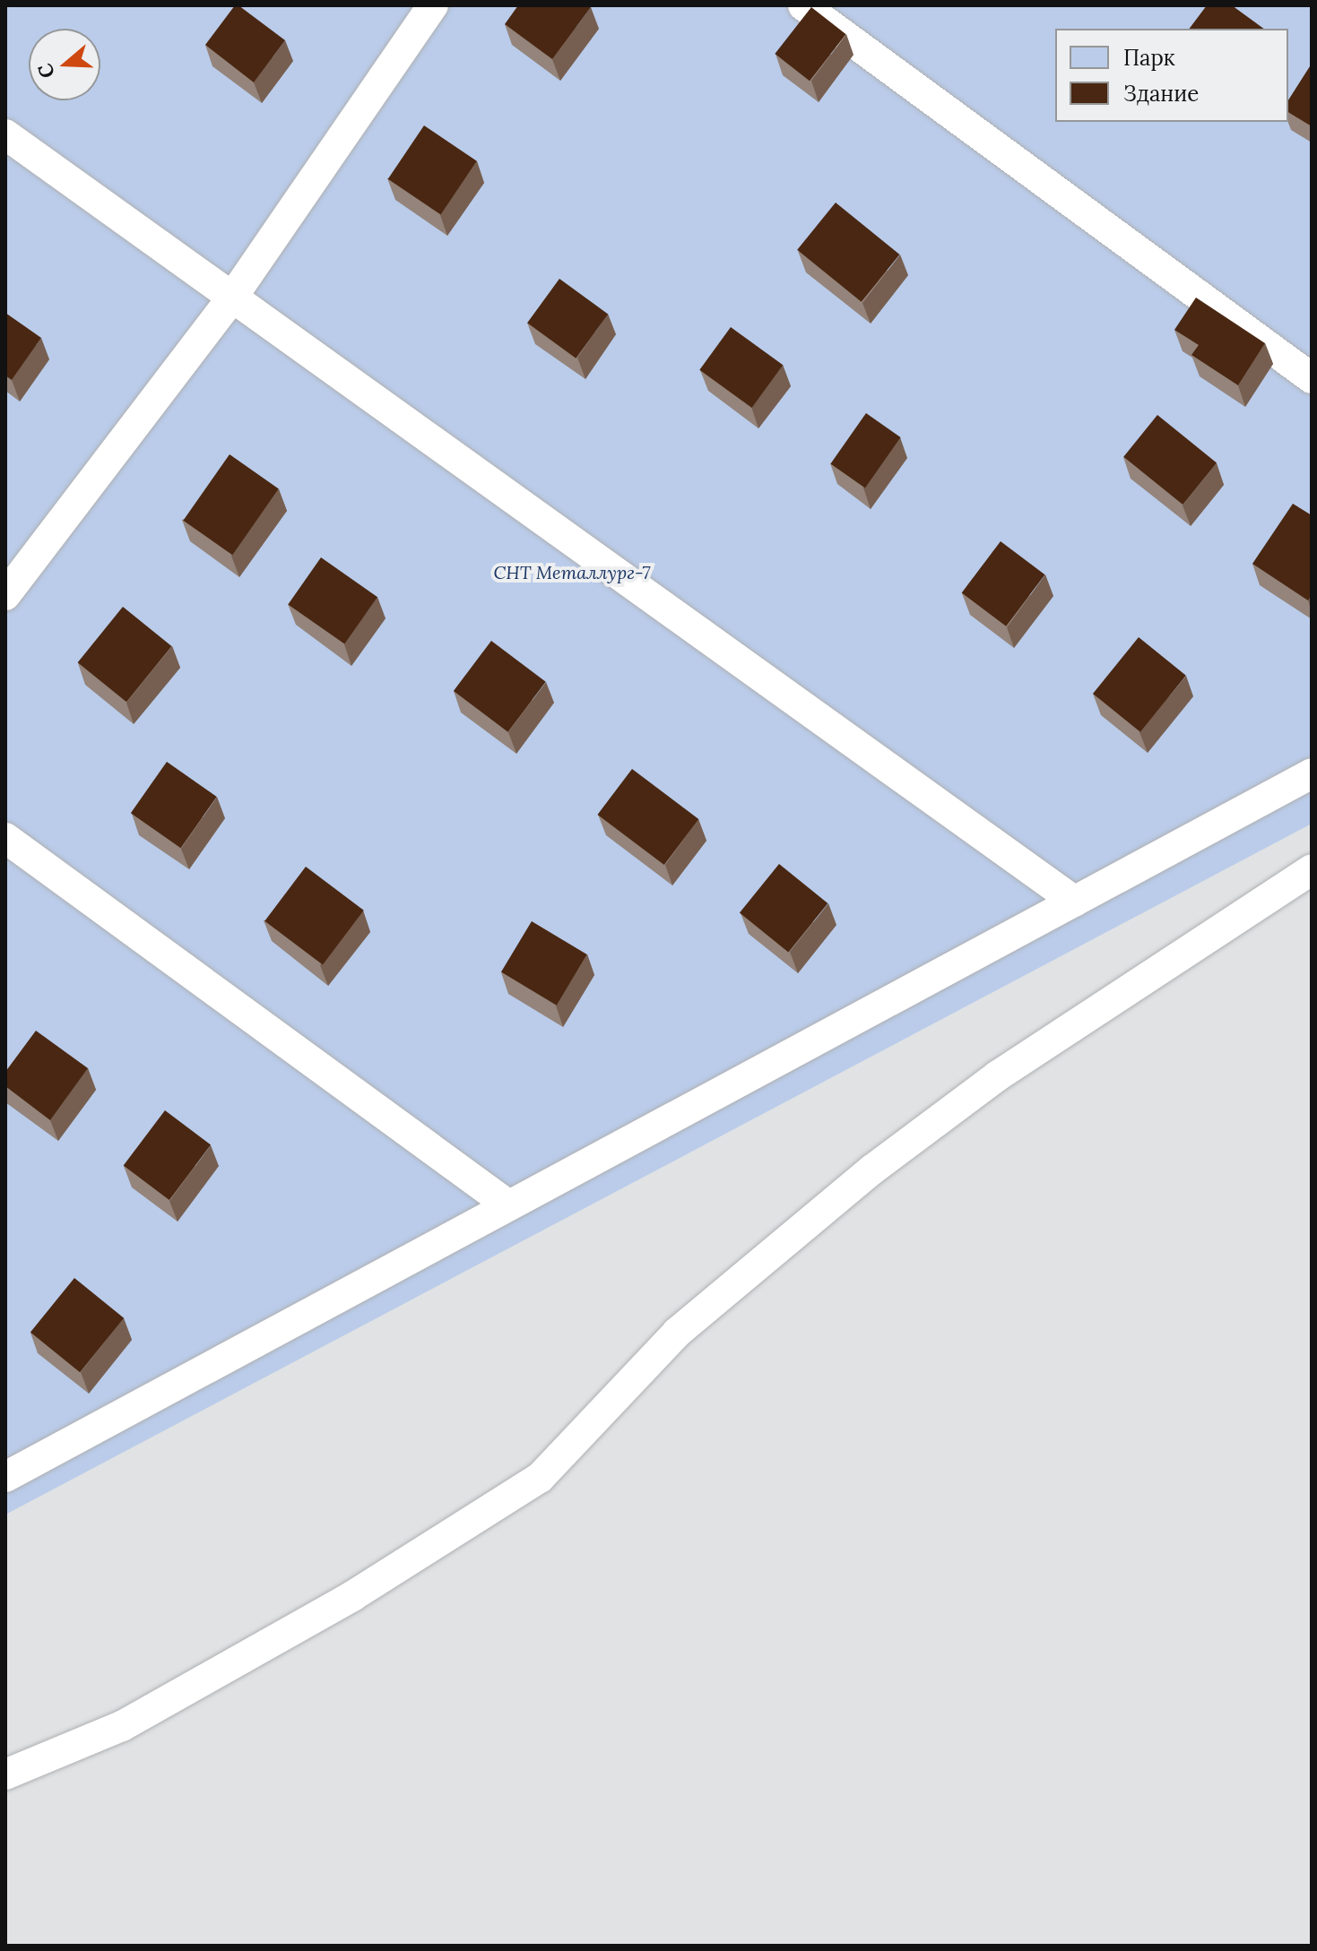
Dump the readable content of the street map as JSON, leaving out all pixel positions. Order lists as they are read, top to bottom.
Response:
{
  "parks": ["СНТ Металлург-7"],
  "legend": ["Парк", "Здание"],
  "north": "left"
}
